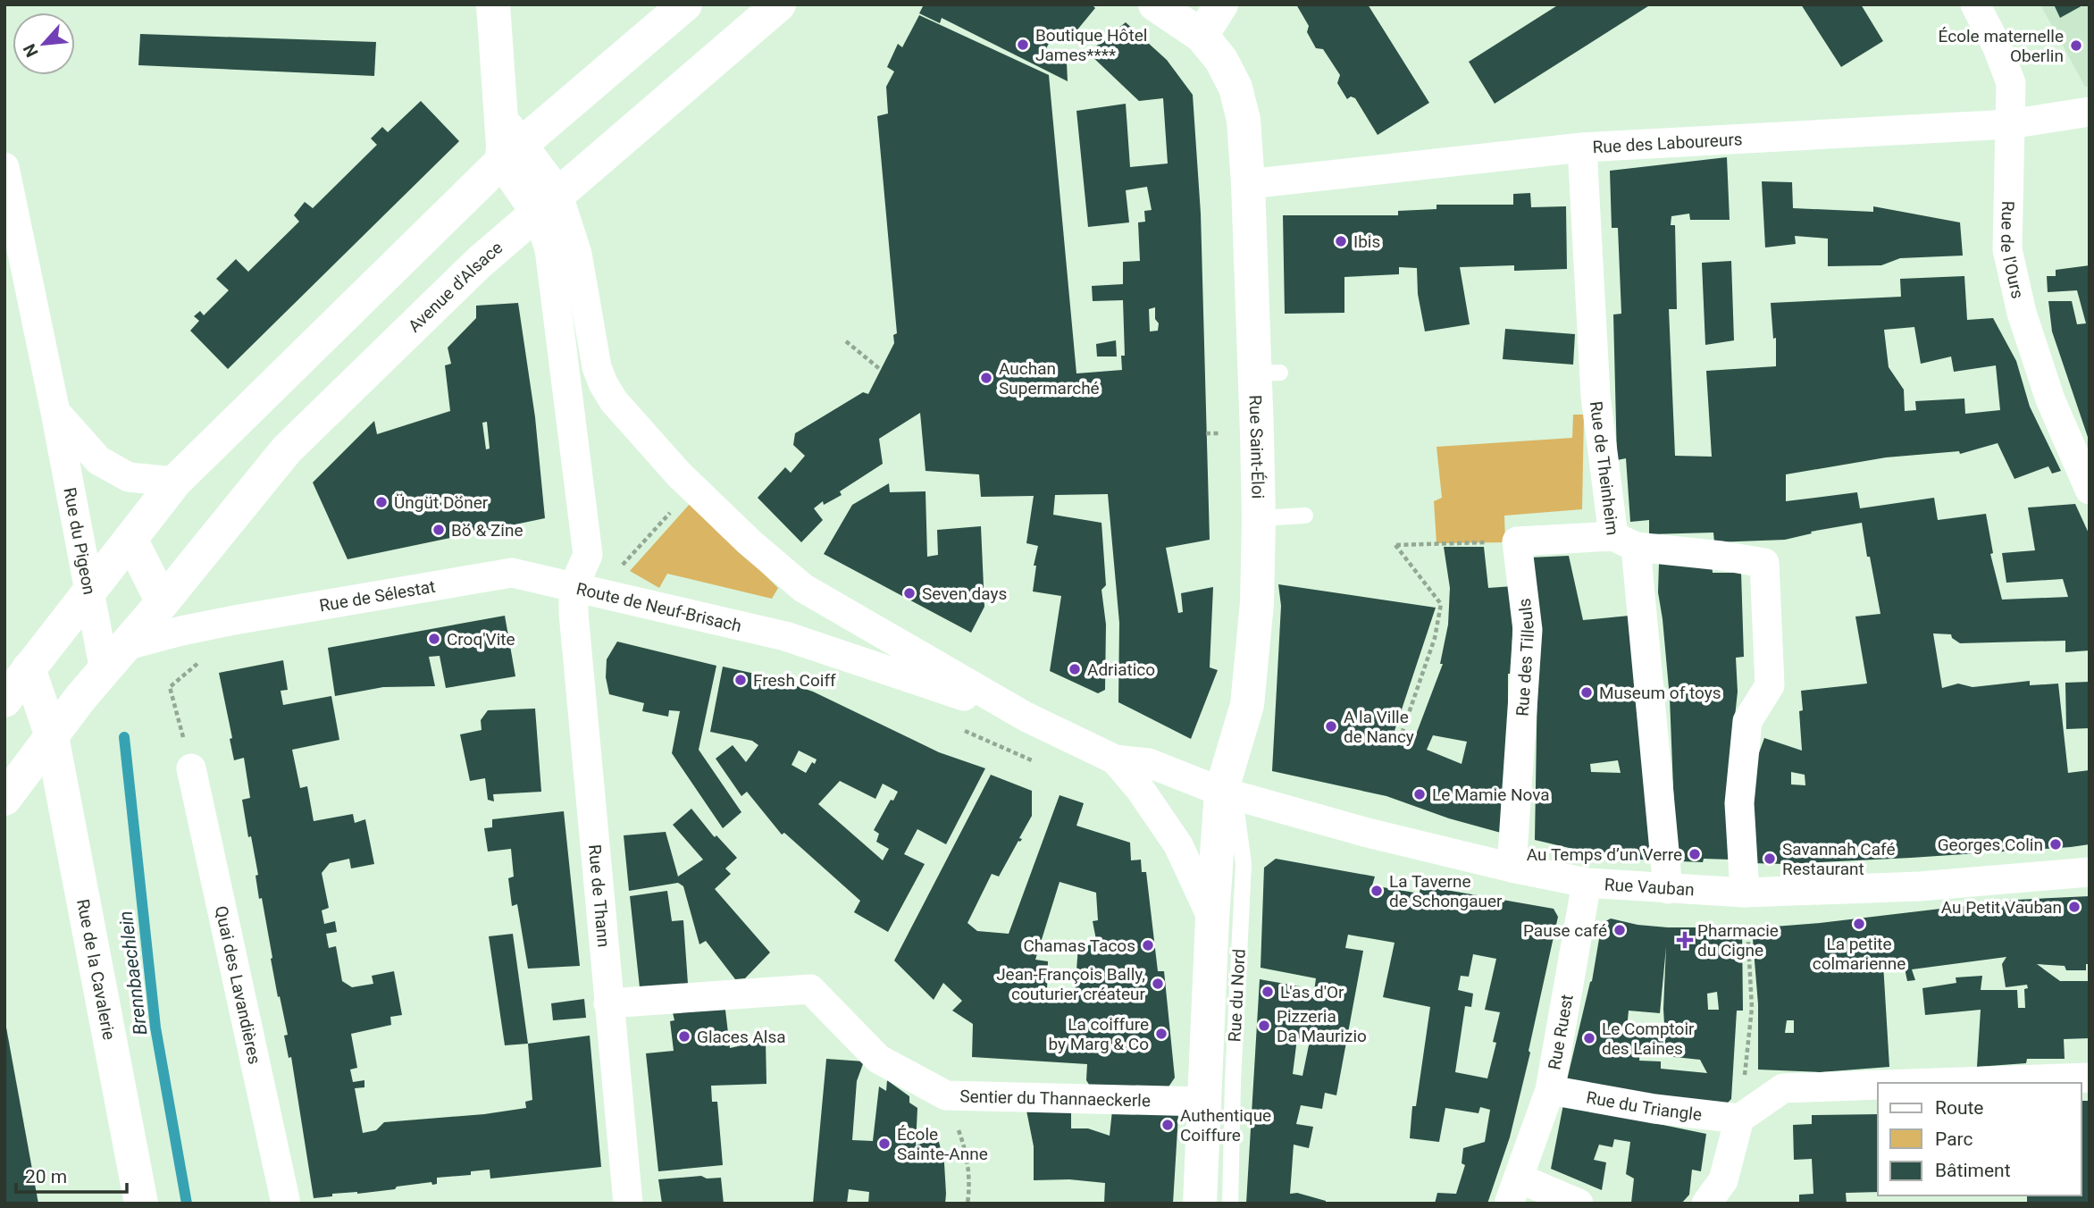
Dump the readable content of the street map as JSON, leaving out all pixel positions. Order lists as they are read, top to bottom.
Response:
{
  "streets": {
    "main road": [
      "Avenue d'Alsace",
      "Rue Saint-Éloi",
      "Route de Neuf-Brisach",
      "Rue de la Cavalerie",
      "Rue du Nord"
    ],
    "street": [
      "Rue des Laboureurs",
      "Rue de l'Ours",
      "Rue de Theinheim",
      "Rue du Pigeon",
      "Rue de Sélestat",
      "Rue des Tilleuls",
      "Rue Vauban",
      "Rue de Thann",
      "Quai des Lavandières",
      "Rue Ruest",
      "Sentier du Thannaeckerle",
      "Rue du Triangle"
    ]
  },
  "crossings": [
    ["Rue des Laboureurs", "Rue de l'Ours"],
    ["Rue des Laboureurs", "Rue Saint-Éloi"],
    ["Rue des Laboureurs", "Rue de Theinheim"],
    ["Avenue d'Alsace", "Rue du Pigeon"],
    ["Avenue d'Alsace", "Rue de Sélestat"],
    ["Avenue d'Alsace", "Route de Neuf-Brisach"],
    ["Avenue d'Alsace", "Rue de la Cavalerie"],
    ["Rue Saint-Éloi", "Route de Neuf-Brisach"],
    ["Rue Saint-Éloi", "Rue Vauban"],
    ["Rue Saint-Éloi", "Rue du Nord"],
    ["Rue de Theinheim", "Rue Vauban"],
    ["Rue du Pigeon", "Rue de Sélestat"],
    ["Rue de Sélestat", "Route de Neuf-Brisach"],
    ["Rue de Sélestat", "Rue de Thann"],
    ["Route de Neuf-Brisach", "Rue Vauban"],
    ["Route de Neuf-Brisach", "Rue de Thann"],
    ["Route de Neuf-Brisach", "Rue du Nord"],
    ["Rue des Tilleuls", "Rue Vauban"],
    ["Rue Vauban", "Rue du Nord"],
    ["Rue Vauban", "Rue Ruest"],
    ["Rue de Thann", "Sentier du Thannaeckerle"],
    ["Rue du Nord", "Sentier du Thannaeckerle"],
    ["Rue Ruest", "Rue du Triangle"]
  ],
  "water": ["Brennbaechlein"],
  "places": {
    "other": [
      "Boutique Hôtel James****",
      "École maternelle Oberlin",
      "Ibis",
      "Auchan Supermarché",
      "Üngüt Döner",
      "Bö & Zine",
      "Seven days",
      "Croq'Vite",
      "Adriatico",
      "Fresh Coiff",
      "Museum of toys",
      "A la Ville de Nancy",
      "Le Mamie Nova",
      "Georges Colin",
      "Au Temps d’un Verre",
      "Savannah Café Restaurant",
      "La Taverne de Schongauer",
      "Au Petit Vauban",
      "La petite colmarienne",
      "Pause café",
      "Chamas Tacos",
      "Jean-François Bally, couturier créateur",
      "L'as d'Or",
      "Pizzeria Da Maurizio",
      "La coiffure by Marg & Co",
      "Glaces Alsa",
      "Le Comptoir des Laines",
      "Authentique Coiffure",
      "École Sainte-Anne"
    ],
    "health": ["Pharmacie du Cigne"]
  },
  "legend": ["Route", "Parc", "Bâtiment"],
  "scale_bar": "20 m",
  "north": "bottom left"
}
